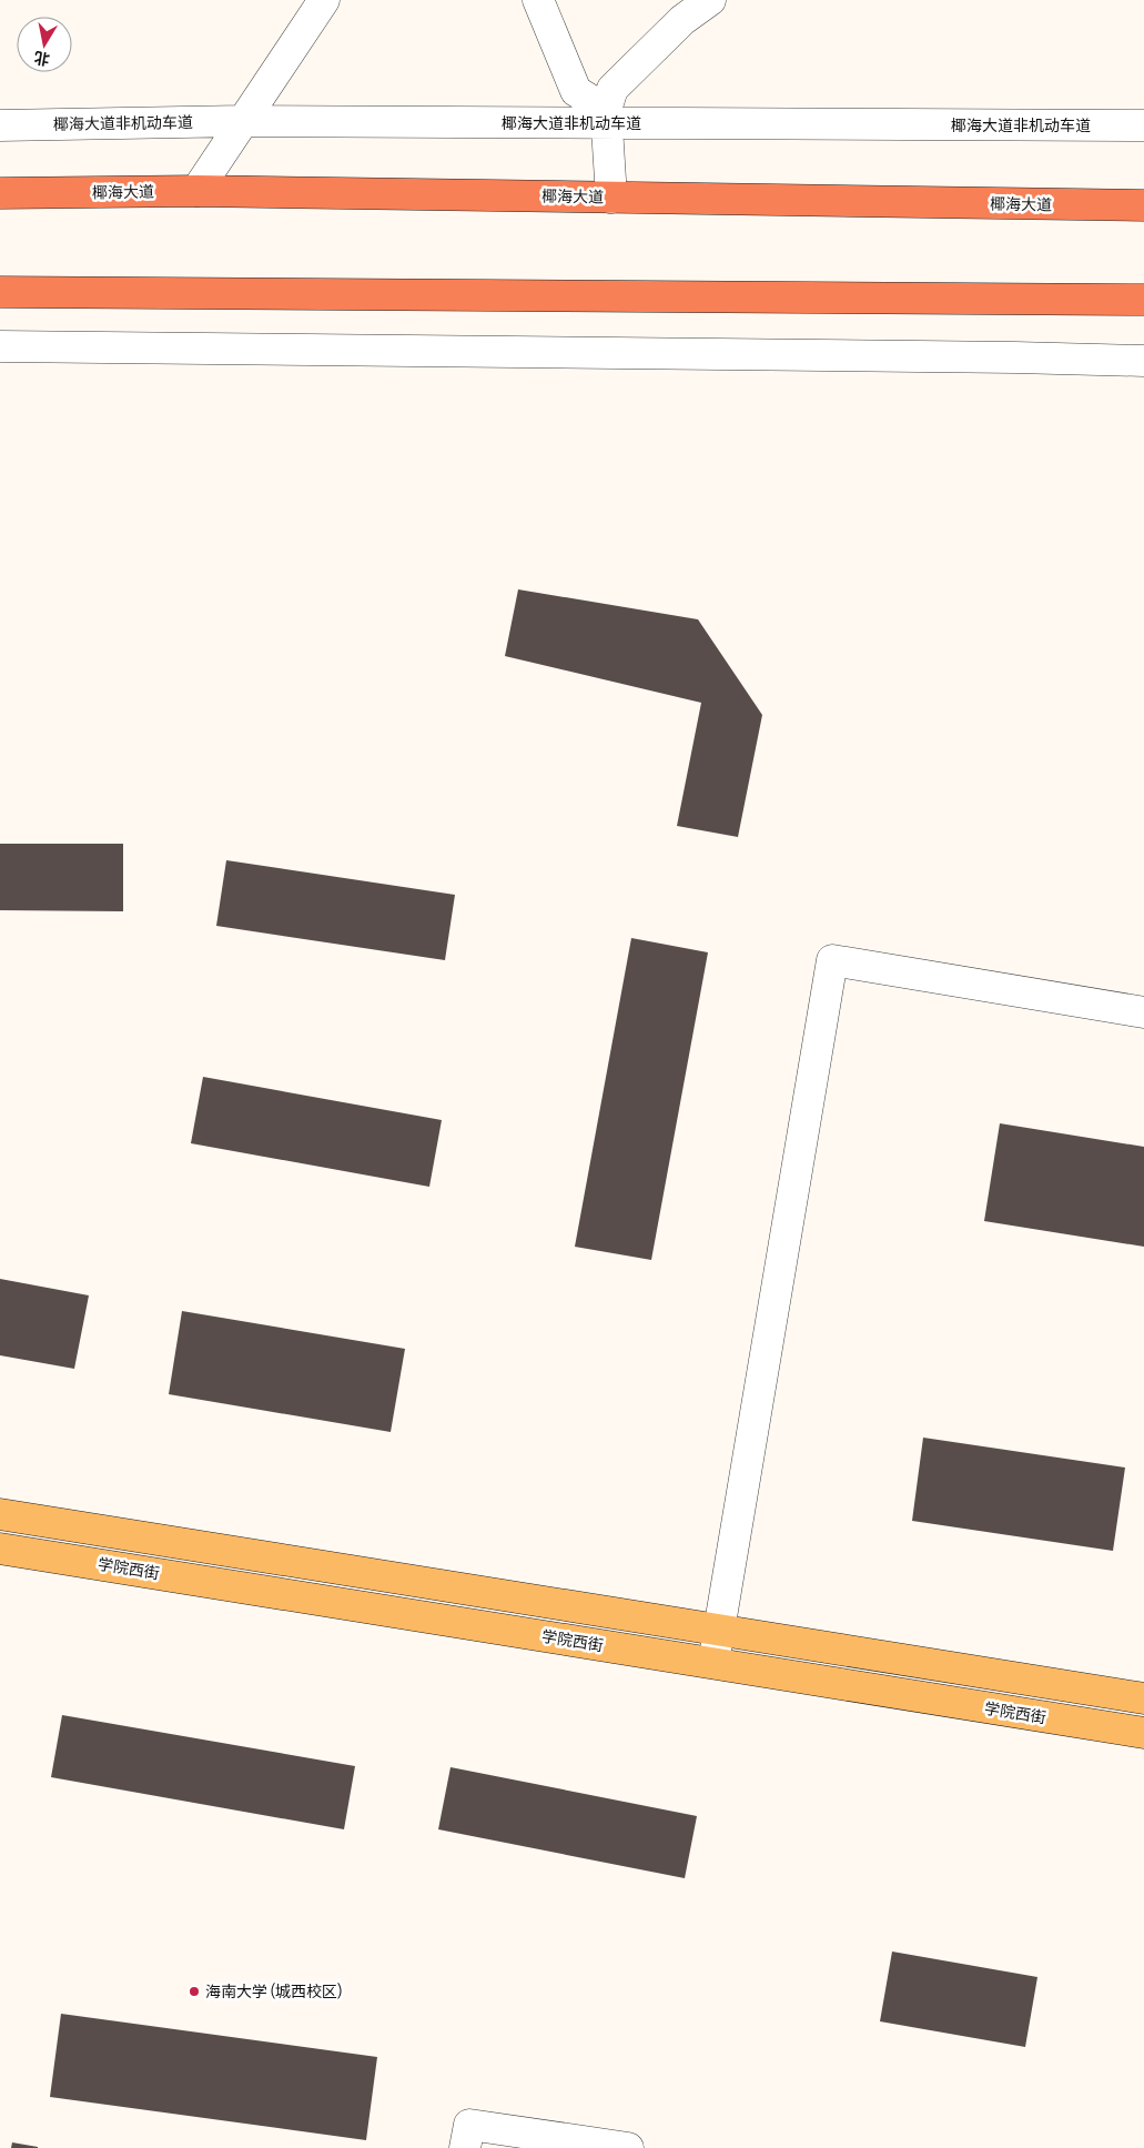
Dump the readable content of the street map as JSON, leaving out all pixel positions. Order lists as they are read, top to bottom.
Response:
{
  "streets": {
    "highway": ["椰海大道"],
    "main road": ["学院西街"],
    "street": ["椰海大道非机动车道"]
  },
  "places": ["海南大学 (城西校区)"],
  "north": "bottom"
}
